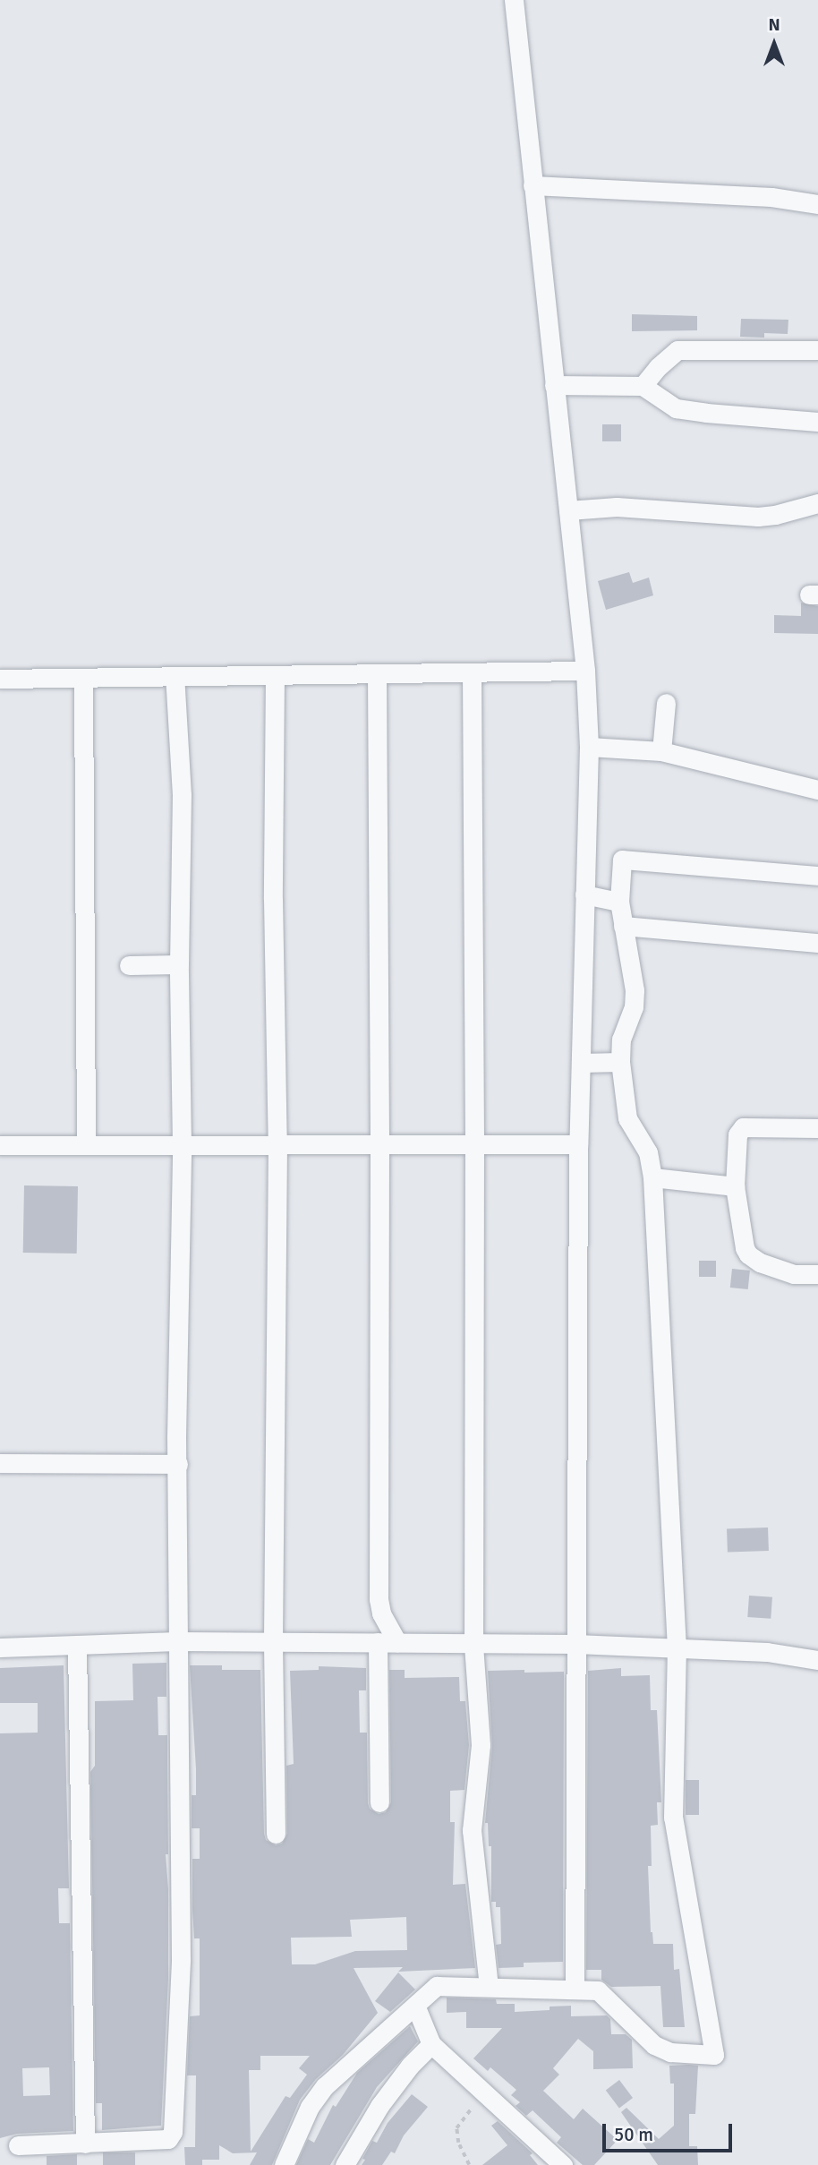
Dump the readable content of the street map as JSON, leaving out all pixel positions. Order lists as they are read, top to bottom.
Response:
{
  "scale_bar": "50 m",
  "north": "top"
}
